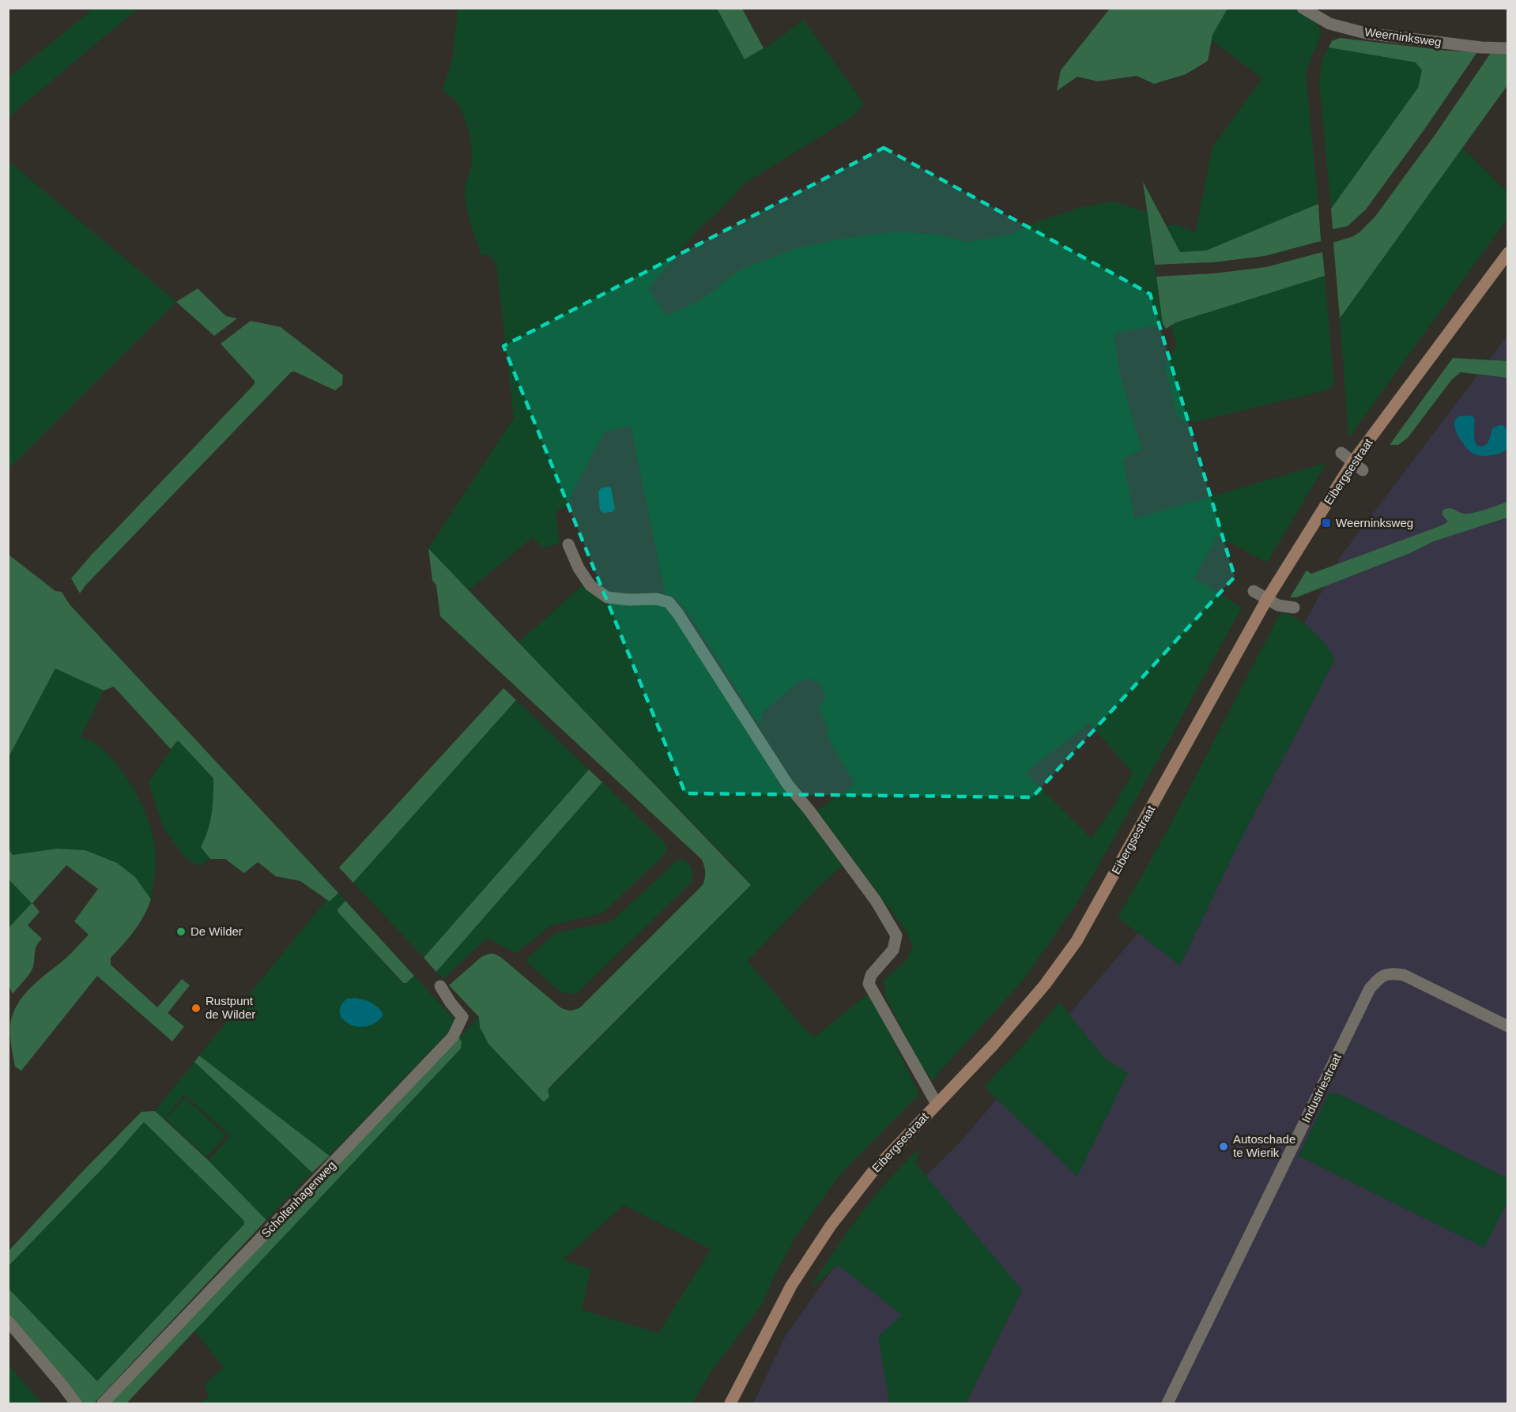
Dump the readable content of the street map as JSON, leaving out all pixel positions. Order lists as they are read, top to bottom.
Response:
{
  "streets": {
    "main road": ["Eibergsestraat"],
    "street": ["Weerninksweg", "Industriestraat", "Scholtenhagenweg"]
  },
  "places": {
    "transit": ["Weerninksweg"],
    "other": ["De Wilder", "Rustpunt de Wilder", "Autoschade te Wierik"]
  }
}
